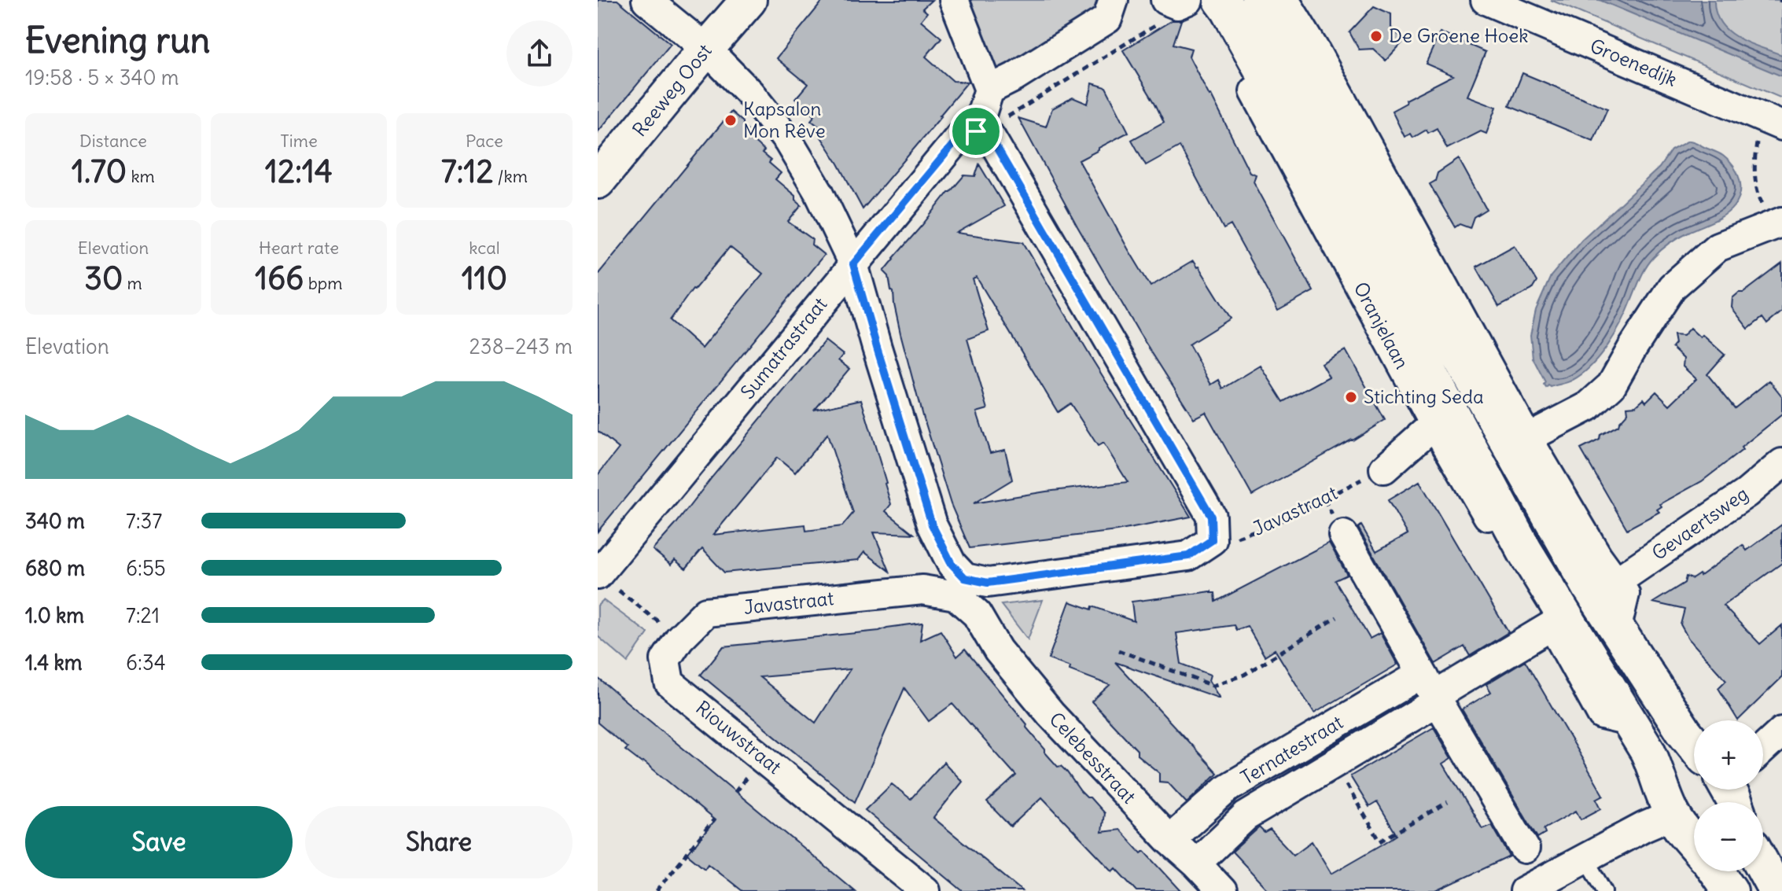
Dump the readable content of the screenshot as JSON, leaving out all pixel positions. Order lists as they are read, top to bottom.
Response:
{
  "streets": {
    "main road": ["Reeweg Oost", "Oranjelaan"],
    "street": [
      "Groenedijk",
      "Sumatrastraat",
      "Javastraat",
      "Gevaertsweg",
      "Riouwstraat",
      "Ternatestraat",
      "Celebesstraat"
    ]
  },
  "crossings": [
    ["Javastraat", "Riouwstraat"],
    ["Javastraat", "Celebesstraat"],
    ["Ternatestraat", "Celebesstraat"]
  ],
  "places": ["De Groene Hoek", "Kapsalon Mon Rêve", "Stichting Seda"],
  "page": {
    "heading": ["Evening run", "19:58 · 5 × 340 m"],
    "stats": [
      ["Distance", "1.70 km"],
      ["Time", "12:14"],
      ["Pace", "7:12 /km"],
      ["Elevation", "30 m"],
      ["Heart rate", "166 bpm"],
      ["kcal", "110"]
    ],
    "chart": ["Elevation", "238–243 m"],
    "list": [
      {
        "name": "340 m",
        "note": "7:37"
      },
      {
        "name": "680 m",
        "note": "6:55"
      },
      {
        "name": "1.0 km",
        "note": "7:21"
      },
      {
        "name": "1.4 km",
        "note": "6:34"
      }
    ],
    "map_buttons": ["+", "−"],
    "buttons": ["Save", "Share"]
  }
}
